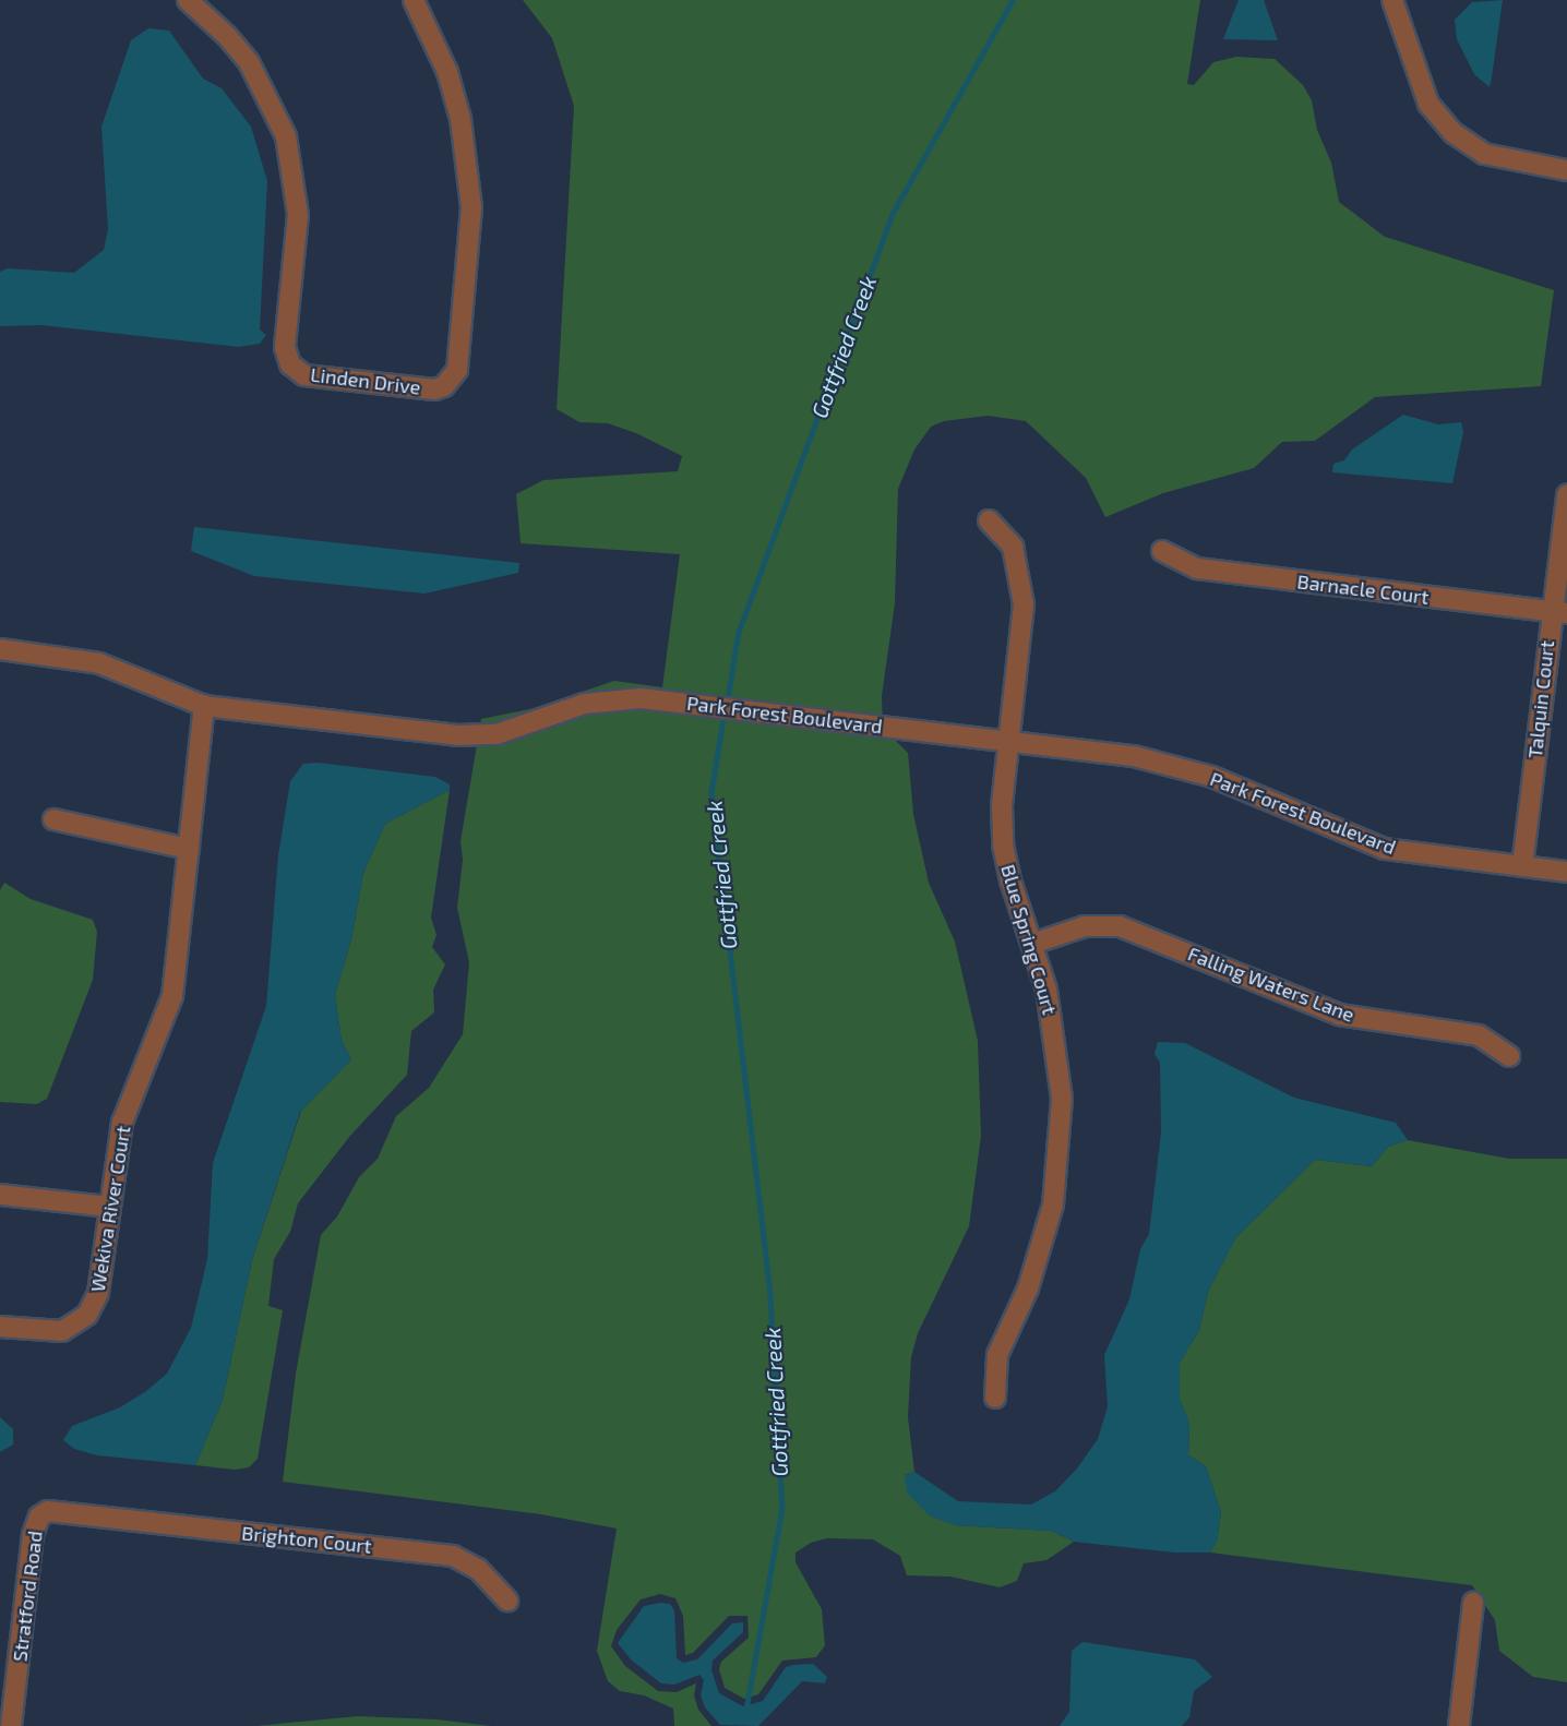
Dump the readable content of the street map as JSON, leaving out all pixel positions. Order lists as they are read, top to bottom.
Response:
{
  "streets": {
    "street": [
      "Linden Drive",
      "Barnacle Court",
      "Talquin Court",
      "Park Forest Boulevard",
      "Blue Spring Court",
      "Falling Waters Lane",
      "Wekiva River Court",
      "Brighton Court",
      "Stratford Road"
    ]
  },
  "crossings": [
    ["Barnacle Court", "Talquin Court"],
    ["Talquin Court", "Park Forest Boulevard"],
    ["Park Forest Boulevard", "Blue Spring Court"],
    ["Park Forest Boulevard", "Wekiva River Court"],
    ["Blue Spring Court", "Falling Waters Lane"],
    ["Brighton Court", "Stratford Road"]
  ],
  "water": ["Gottfried Creek"]
}
